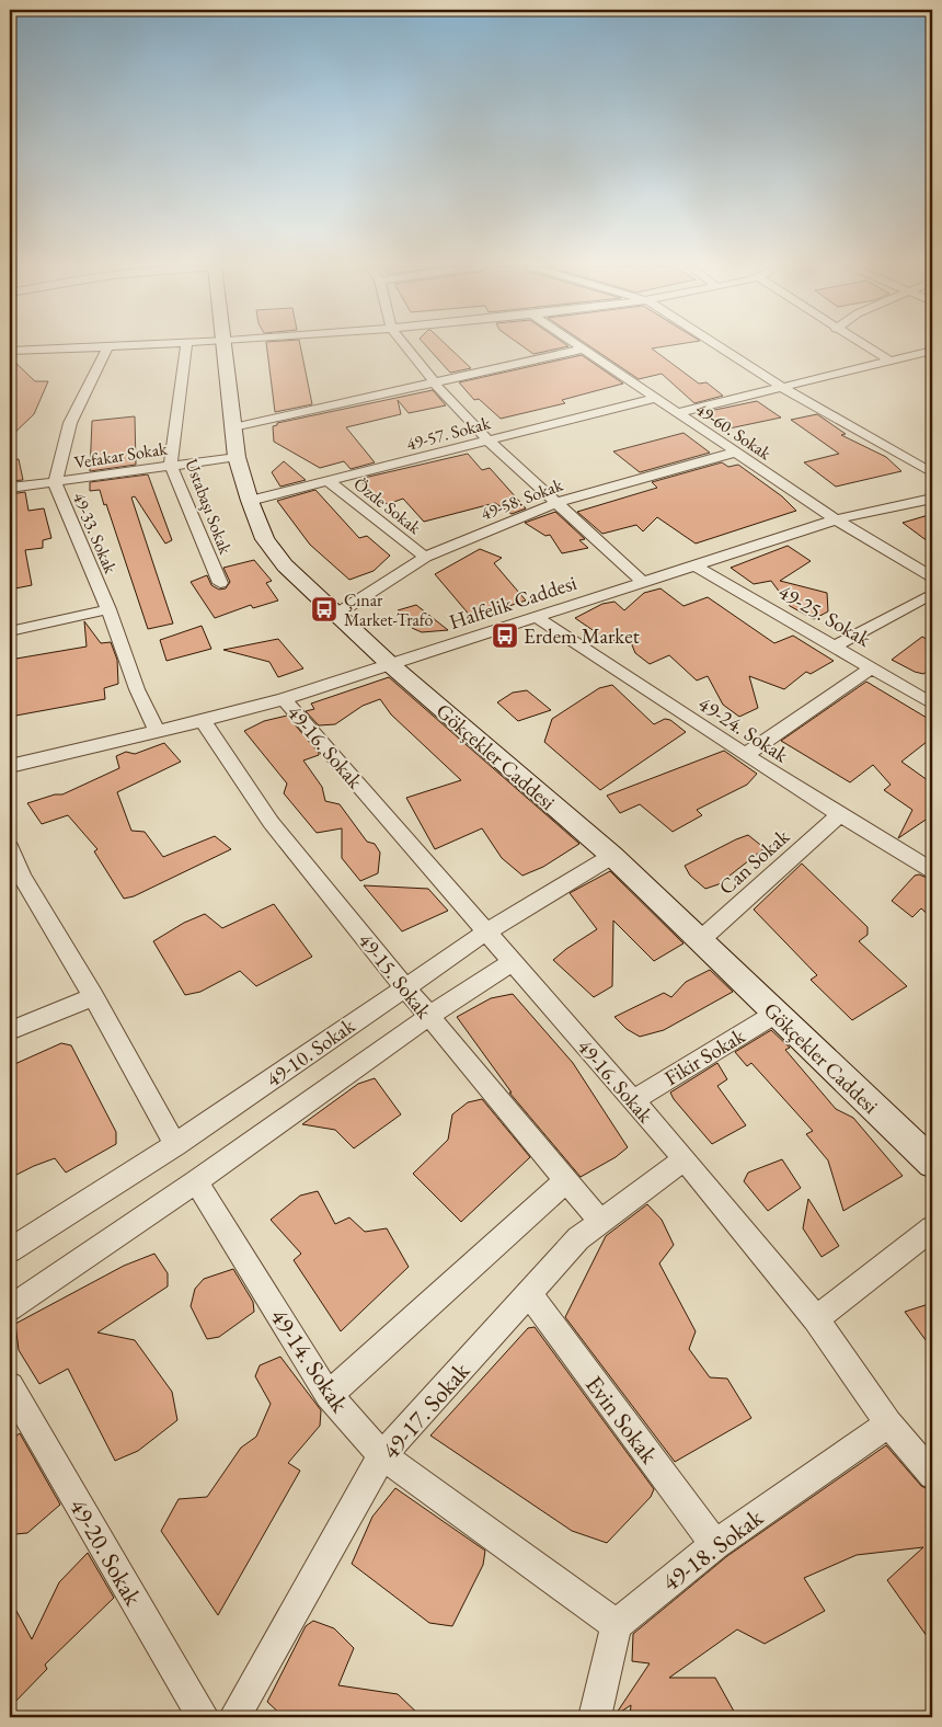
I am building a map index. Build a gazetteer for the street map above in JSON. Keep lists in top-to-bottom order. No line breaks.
{"streets":{"main road":["Gökçekler Caddesi"],"street":["49-60. Sokak","49-57. Sokak","Vefakar Sokak","49-58. Sokak","Özde Sokak","Ustabaşı Sokak","49-33. Sokak","Halfelik Caddesi","49-25. Sokak","49-24. Sokak","49-16. Sokak","Can Sokak","49-15. Sokak","49-10. Sokak","Fikir Sokak","49-14. Sokak","49-17. Sokak","Evin Sokak","49-18. Sokak","49-20. Sokak"]},"crossings":[["49-60. Sokak","49-57. Sokak"],["49-60. Sokak","49-58. Sokak"],["49-60. Sokak","Halfelik Caddesi"],["49-57. Sokak","Özde Sokak"],["49-57. Sokak","Gökçekler Caddesi"],["Vefakar Sokak","Ustabaşı Sokak"],["Vefakar Sokak","49-33. Sokak"],["Vefakar Sokak","Gökçekler Caddesi"],["49-58. Sokak","Özde Sokak"],["49-58. Sokak","Gökçekler Caddesi"],["49-33. Sokak","Halfelik Caddesi"],["Halfelik Caddesi","49-25. Sokak"],["Halfelik Caddesi","49-24. Sokak"],["Halfelik Caddesi","49-16. Sokak"],["Halfelik Caddesi","Gökçekler Caddesi"],["Halfelik Caddesi","49-15. Sokak"],["49-24. Sokak","Can Sokak"],["49-16. Sokak","49-10. Sokak"],["49-16. Sokak","Fikir Sokak"],["49-16. Sokak","49-17. Sokak"],["49-16. Sokak","49-18. Sokak"],["Gökçekler Caddesi","Can Sokak"],["Gökçekler Caddesi","49-10. Sokak"],["Gökçekler Caddesi","Fikir Sokak"],["49-15. Sokak","49-10. Sokak"],["49-15. Sokak","49-17. Sokak"],["49-10. Sokak","49-14. Sokak"],["49-14. Sokak","49-17. Sokak"],["49-14. Sokak","49-18. Sokak"],["49-17. Sokak","Evin Sokak"],["Evin Sokak","49-18. Sokak"]],"places":{"bus stop":["Çınar Market-Trafo","Erdem Market"]}}
